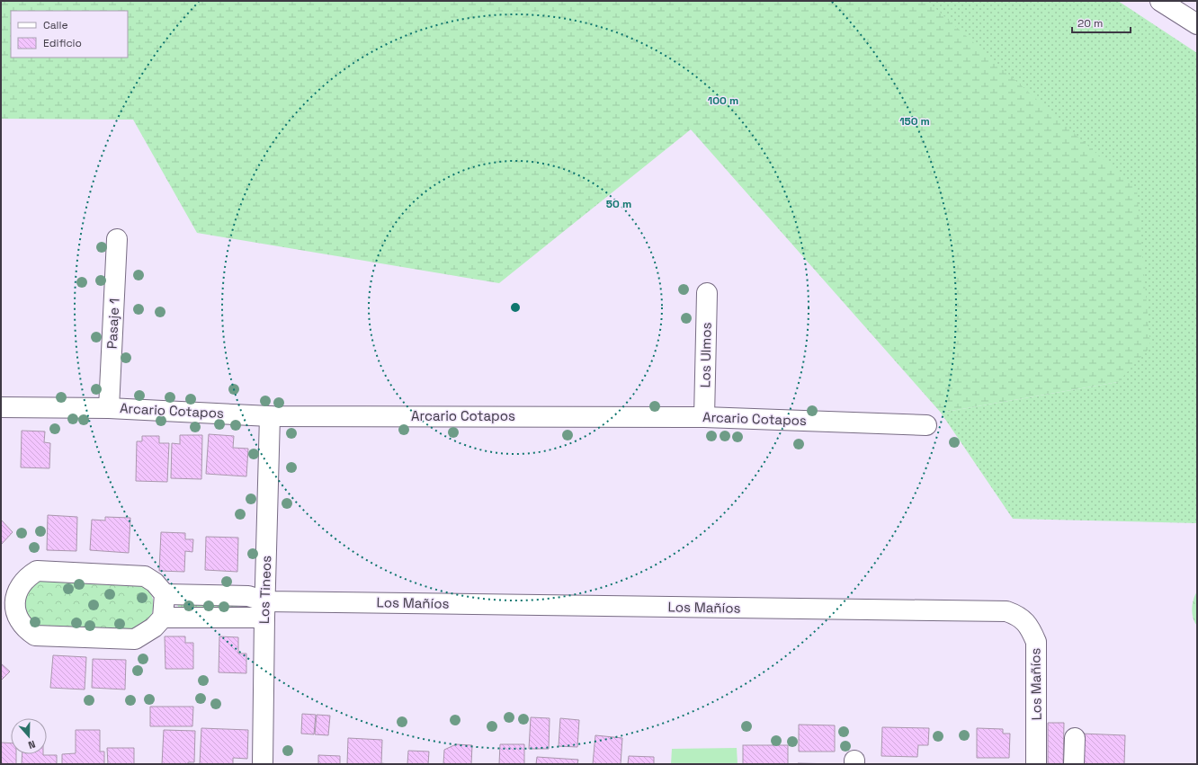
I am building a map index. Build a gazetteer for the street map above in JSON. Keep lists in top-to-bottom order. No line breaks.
{"streets":{"street":["Pasaje 1","Los Ulmos","Arcario Cotapos","Los Tineos","Los Mañíos"]},"crossings":[["Pasaje 1","Arcario Cotapos"],["Los Ulmos","Arcario Cotapos"],["Arcario Cotapos","Los Tineos"],["Los Tineos","Los Mañíos"]],"legend":["Calle","Edificio"],"scale_bar":"20 m","north":"bottom","rings":["100 m","150 m","50 m"]}
